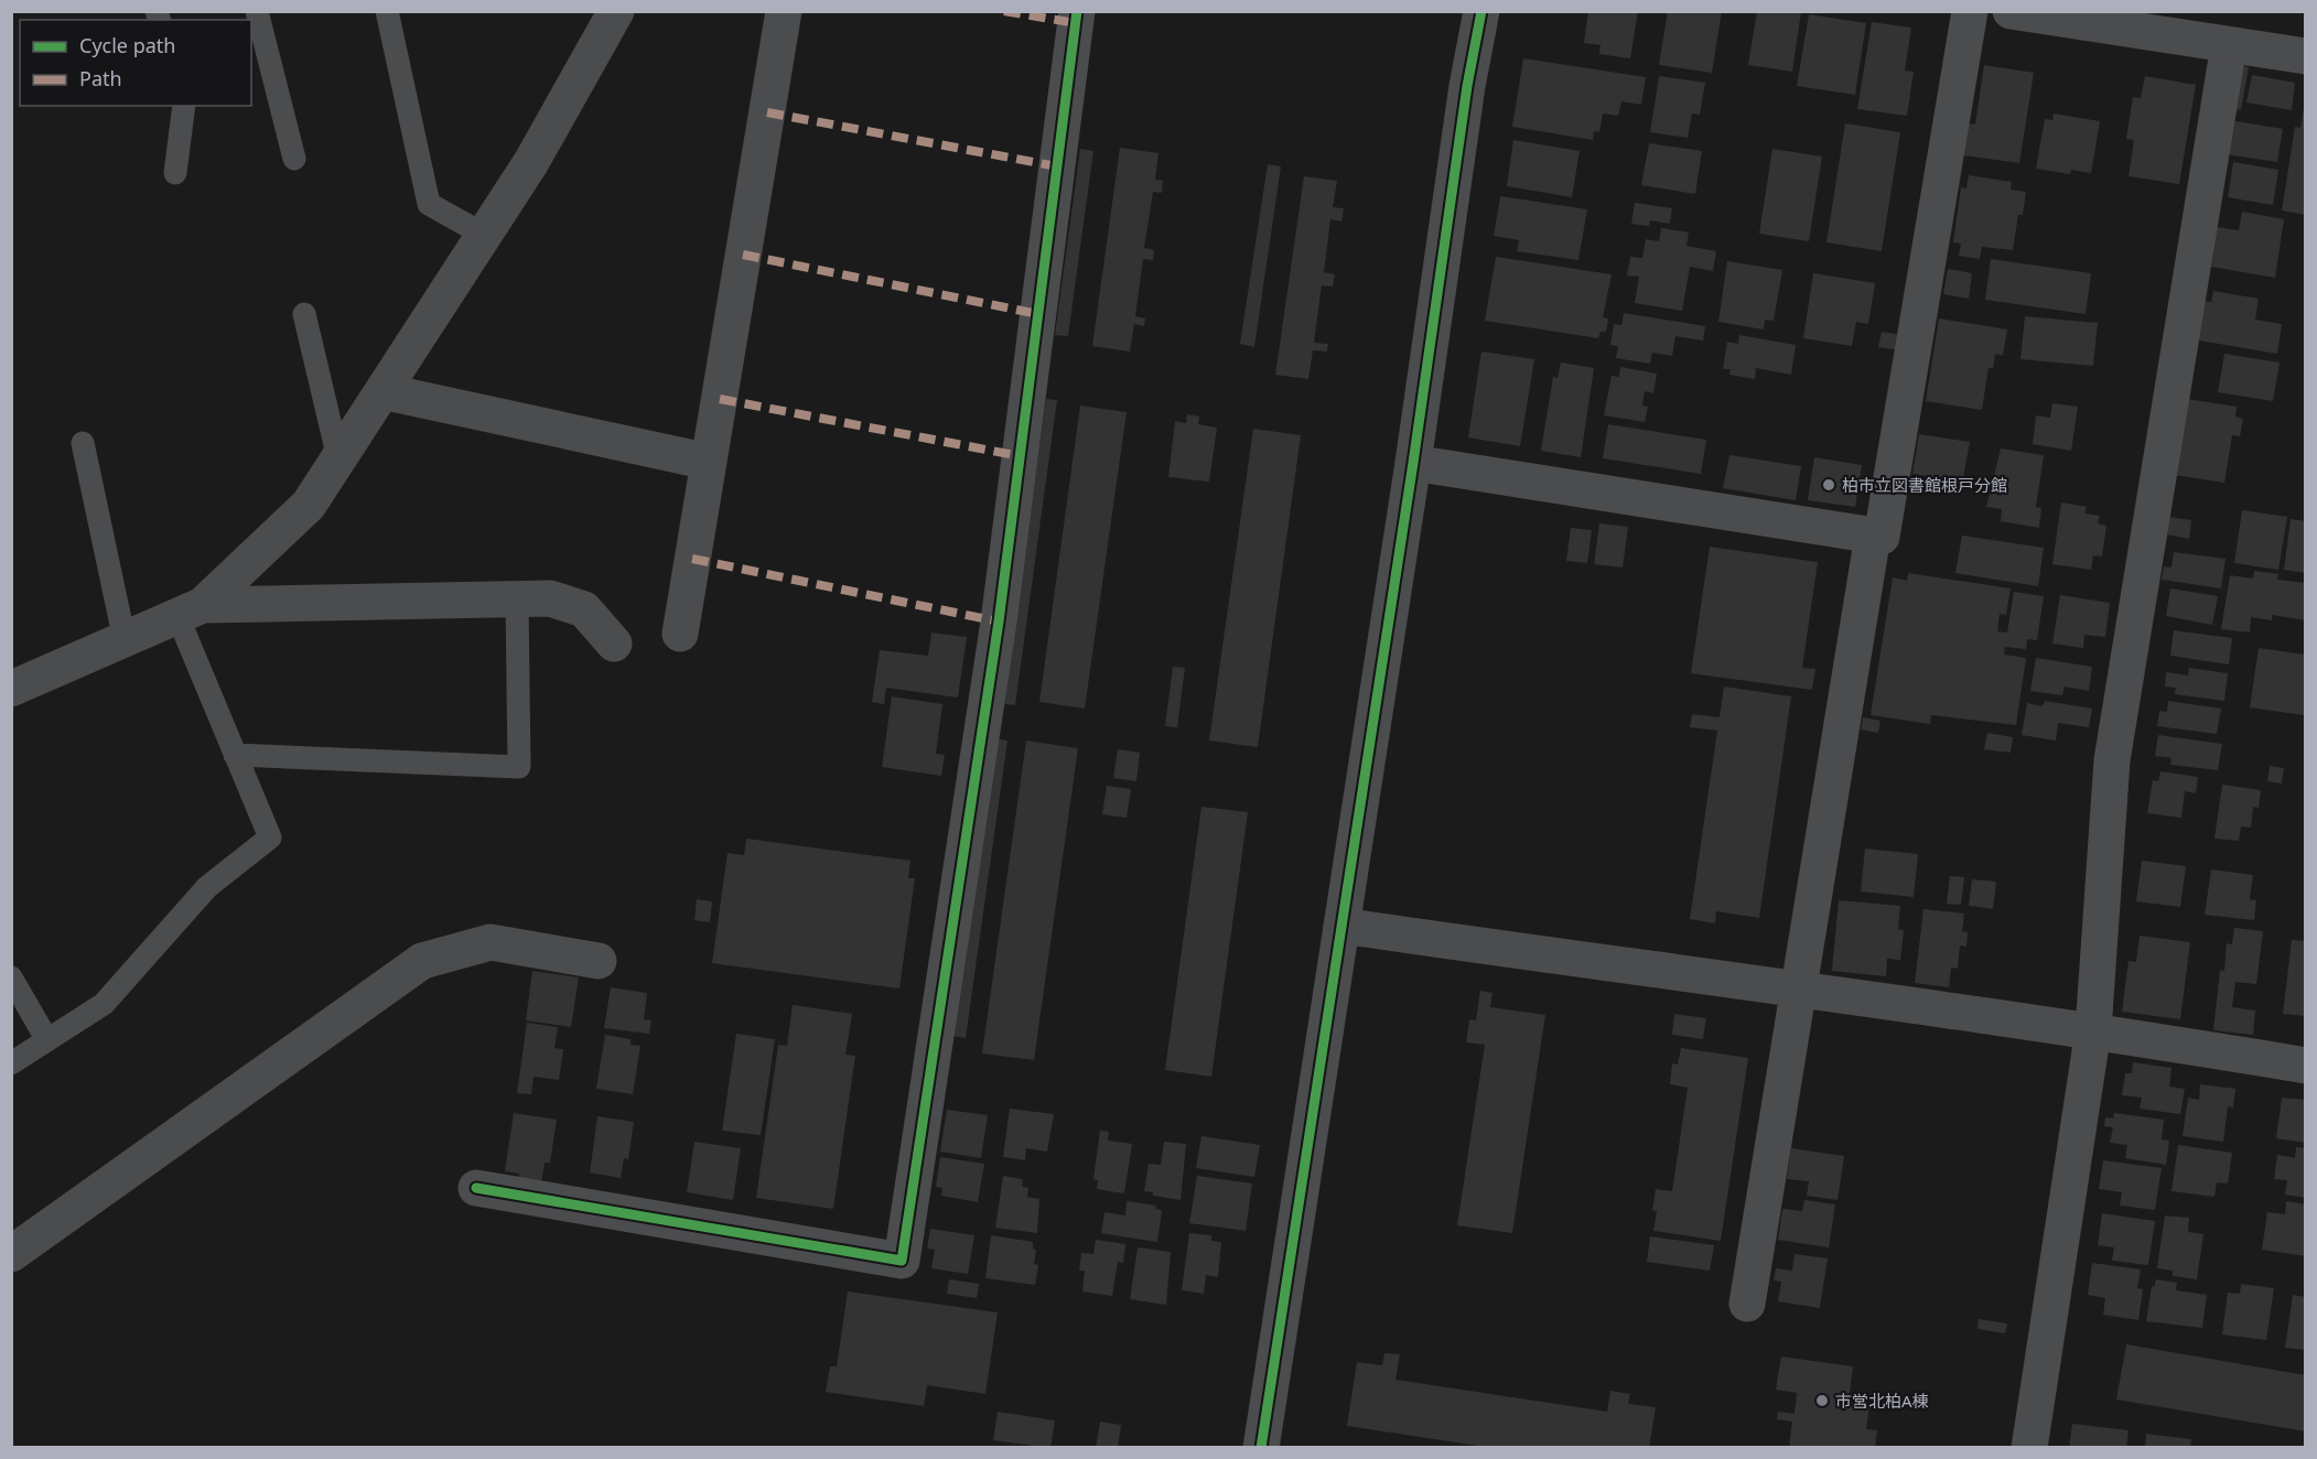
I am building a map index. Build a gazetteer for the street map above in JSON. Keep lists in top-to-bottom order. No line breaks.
{"places":["柏市立図書館根戸分館","市営北柏A棟"],"legend":["Cycle path","Path"]}
